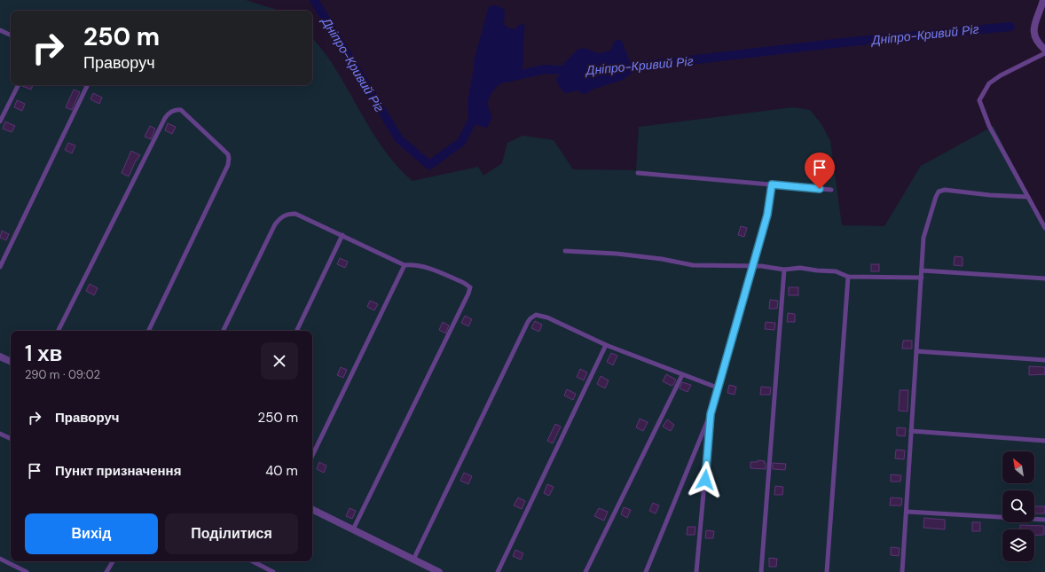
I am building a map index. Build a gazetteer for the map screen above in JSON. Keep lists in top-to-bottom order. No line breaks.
{"water":["Дніпро-Кривий Ріг"],"north":"top left","page":{"turn":["250 m","Праворуч"],"heading":["1 хв","290 m · 09:02"],"list":[{"name":"Праворуч","value":"250 m"},{"name":"Пункт призначення","value":"40 m"}],"buttons":["Вихід","Поділитися"]}}
